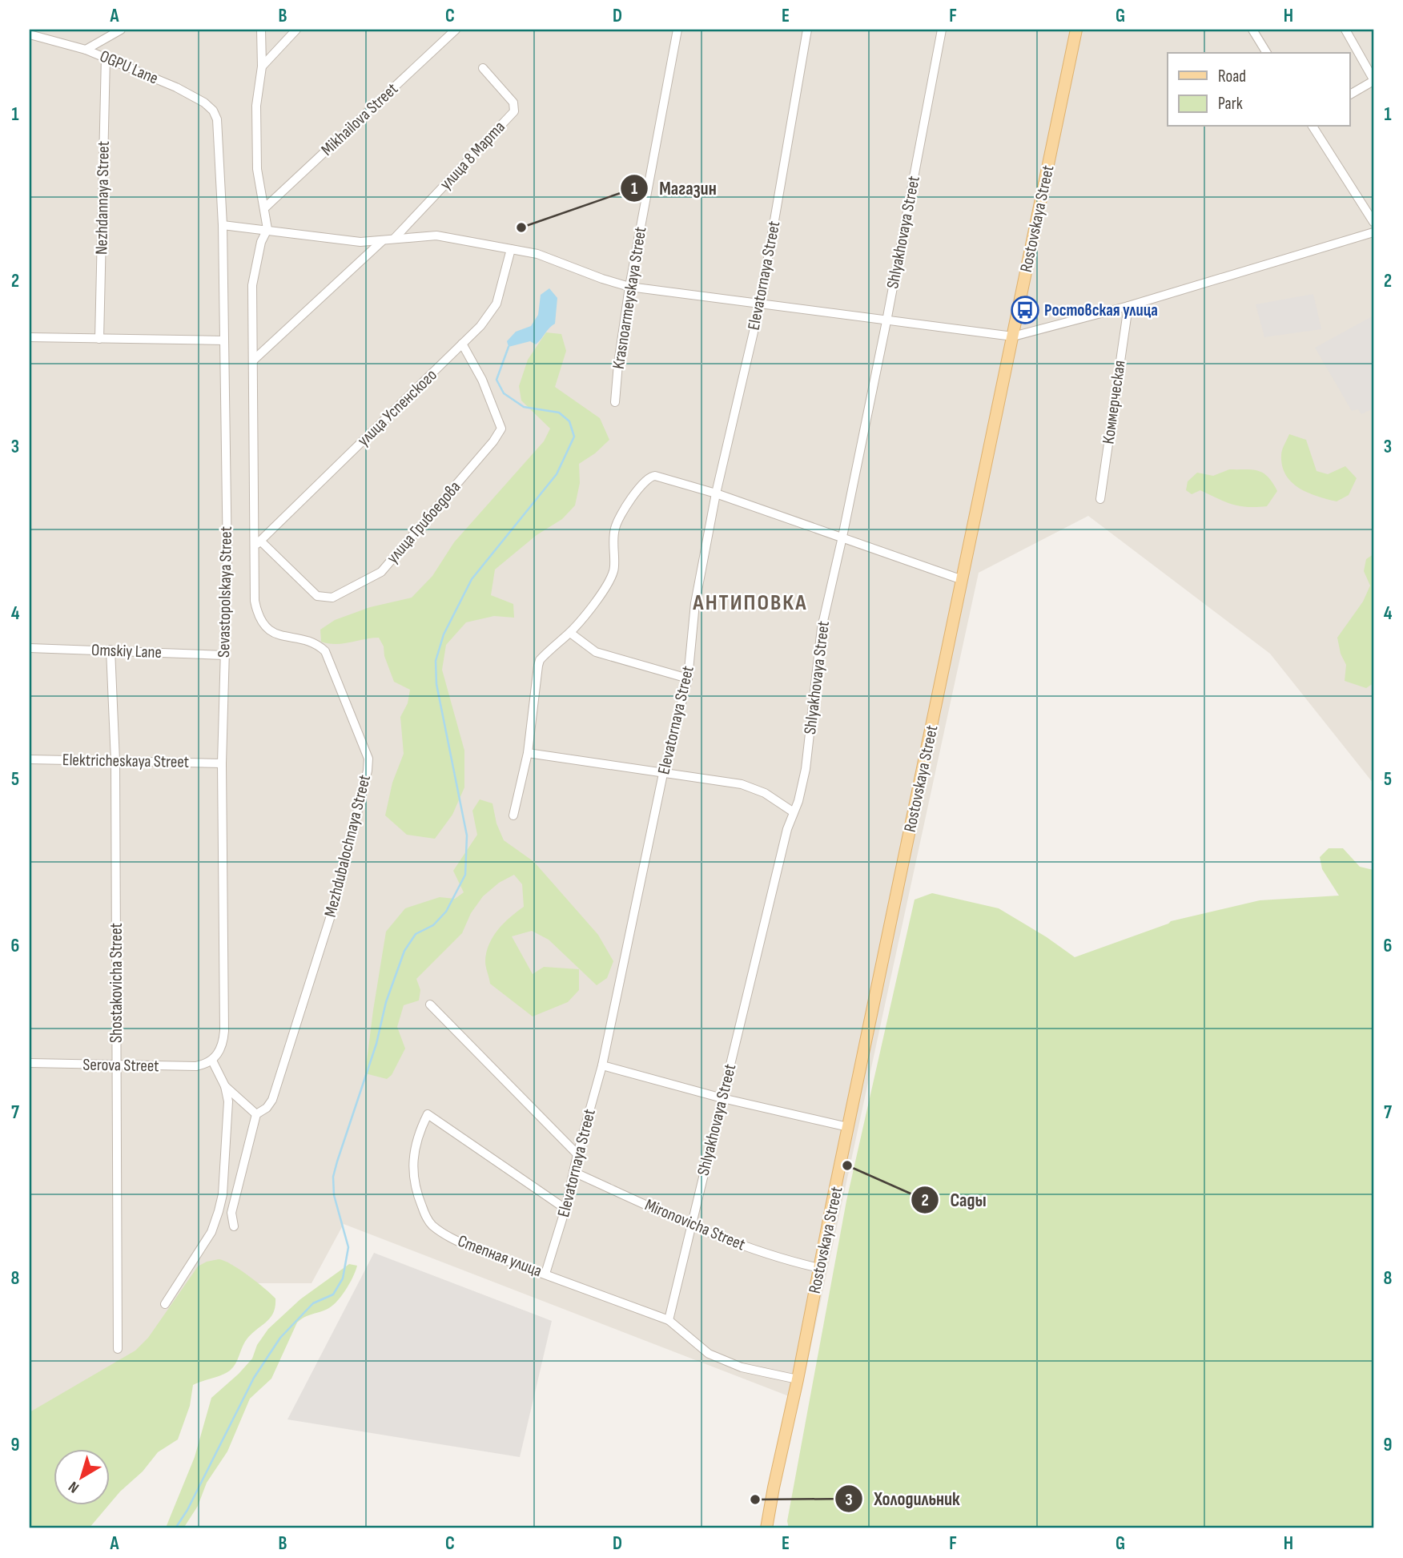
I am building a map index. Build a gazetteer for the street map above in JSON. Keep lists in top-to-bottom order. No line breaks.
{"streets":{"main road":["Rostovskaya Street"],"street":["OGPU Lane","Mikhailova Street","улица 8 Марта","Nezhdannaya Street","Shlyakhovaya Street","Elevatornaya Street","Krasnoarmeyskaya Street","Коммерческая","улица Успенского","улица Грибоедова","Sevastopolskaya Street","Omskiy Lane","Elektricheskaya Street","Mezhdubalochnaya Street","Shostakovicha Street","Serova Street","Mironovicha Street","Степная улица"]},"crossings":[["OGPU Lane","Nezhdannaya Street"],["OGPU Lane","Sevastopolskaya Street"],["Rostovskaya Street","Mironovicha Street"],["Rostovskaya Street","Степная улица"],["Shlyakhovaya Street","Mironovicha Street"],["Shlyakhovaya Street","Степная улица"],["Elevatornaya Street","Mironovicha Street"],["Elevatornaya Street","Степная улица"],["улица Успенского","улица Грибоедова"],["улица Успенского","Mezhdubalochnaya Street"],["улица Грибоедова","Mezhdubalochnaya Street"],["Sevastopolskaya Street","Omskiy Lane"],["Sevastopolskaya Street","Elektricheskaya Street"],["Sevastopolskaya Street","Serova Street"],["Omskiy Lane","Shostakovicha Street"],["Elektricheskaya Street","Shostakovicha Street"],["Shostakovicha Street","Serova Street"]],"districts":["АНТИПОВКА"],"places":{"other":["Магазин","Сады","Холодильник"],"bus stop":["Ростовская улица"]},"legend":["Road","Park"],"north":"bottom left","grid":{"columns":["A","B","C","D","E","F","G","H"],"rows":["1","2","3","4","5","6","7","8","9"]}}
